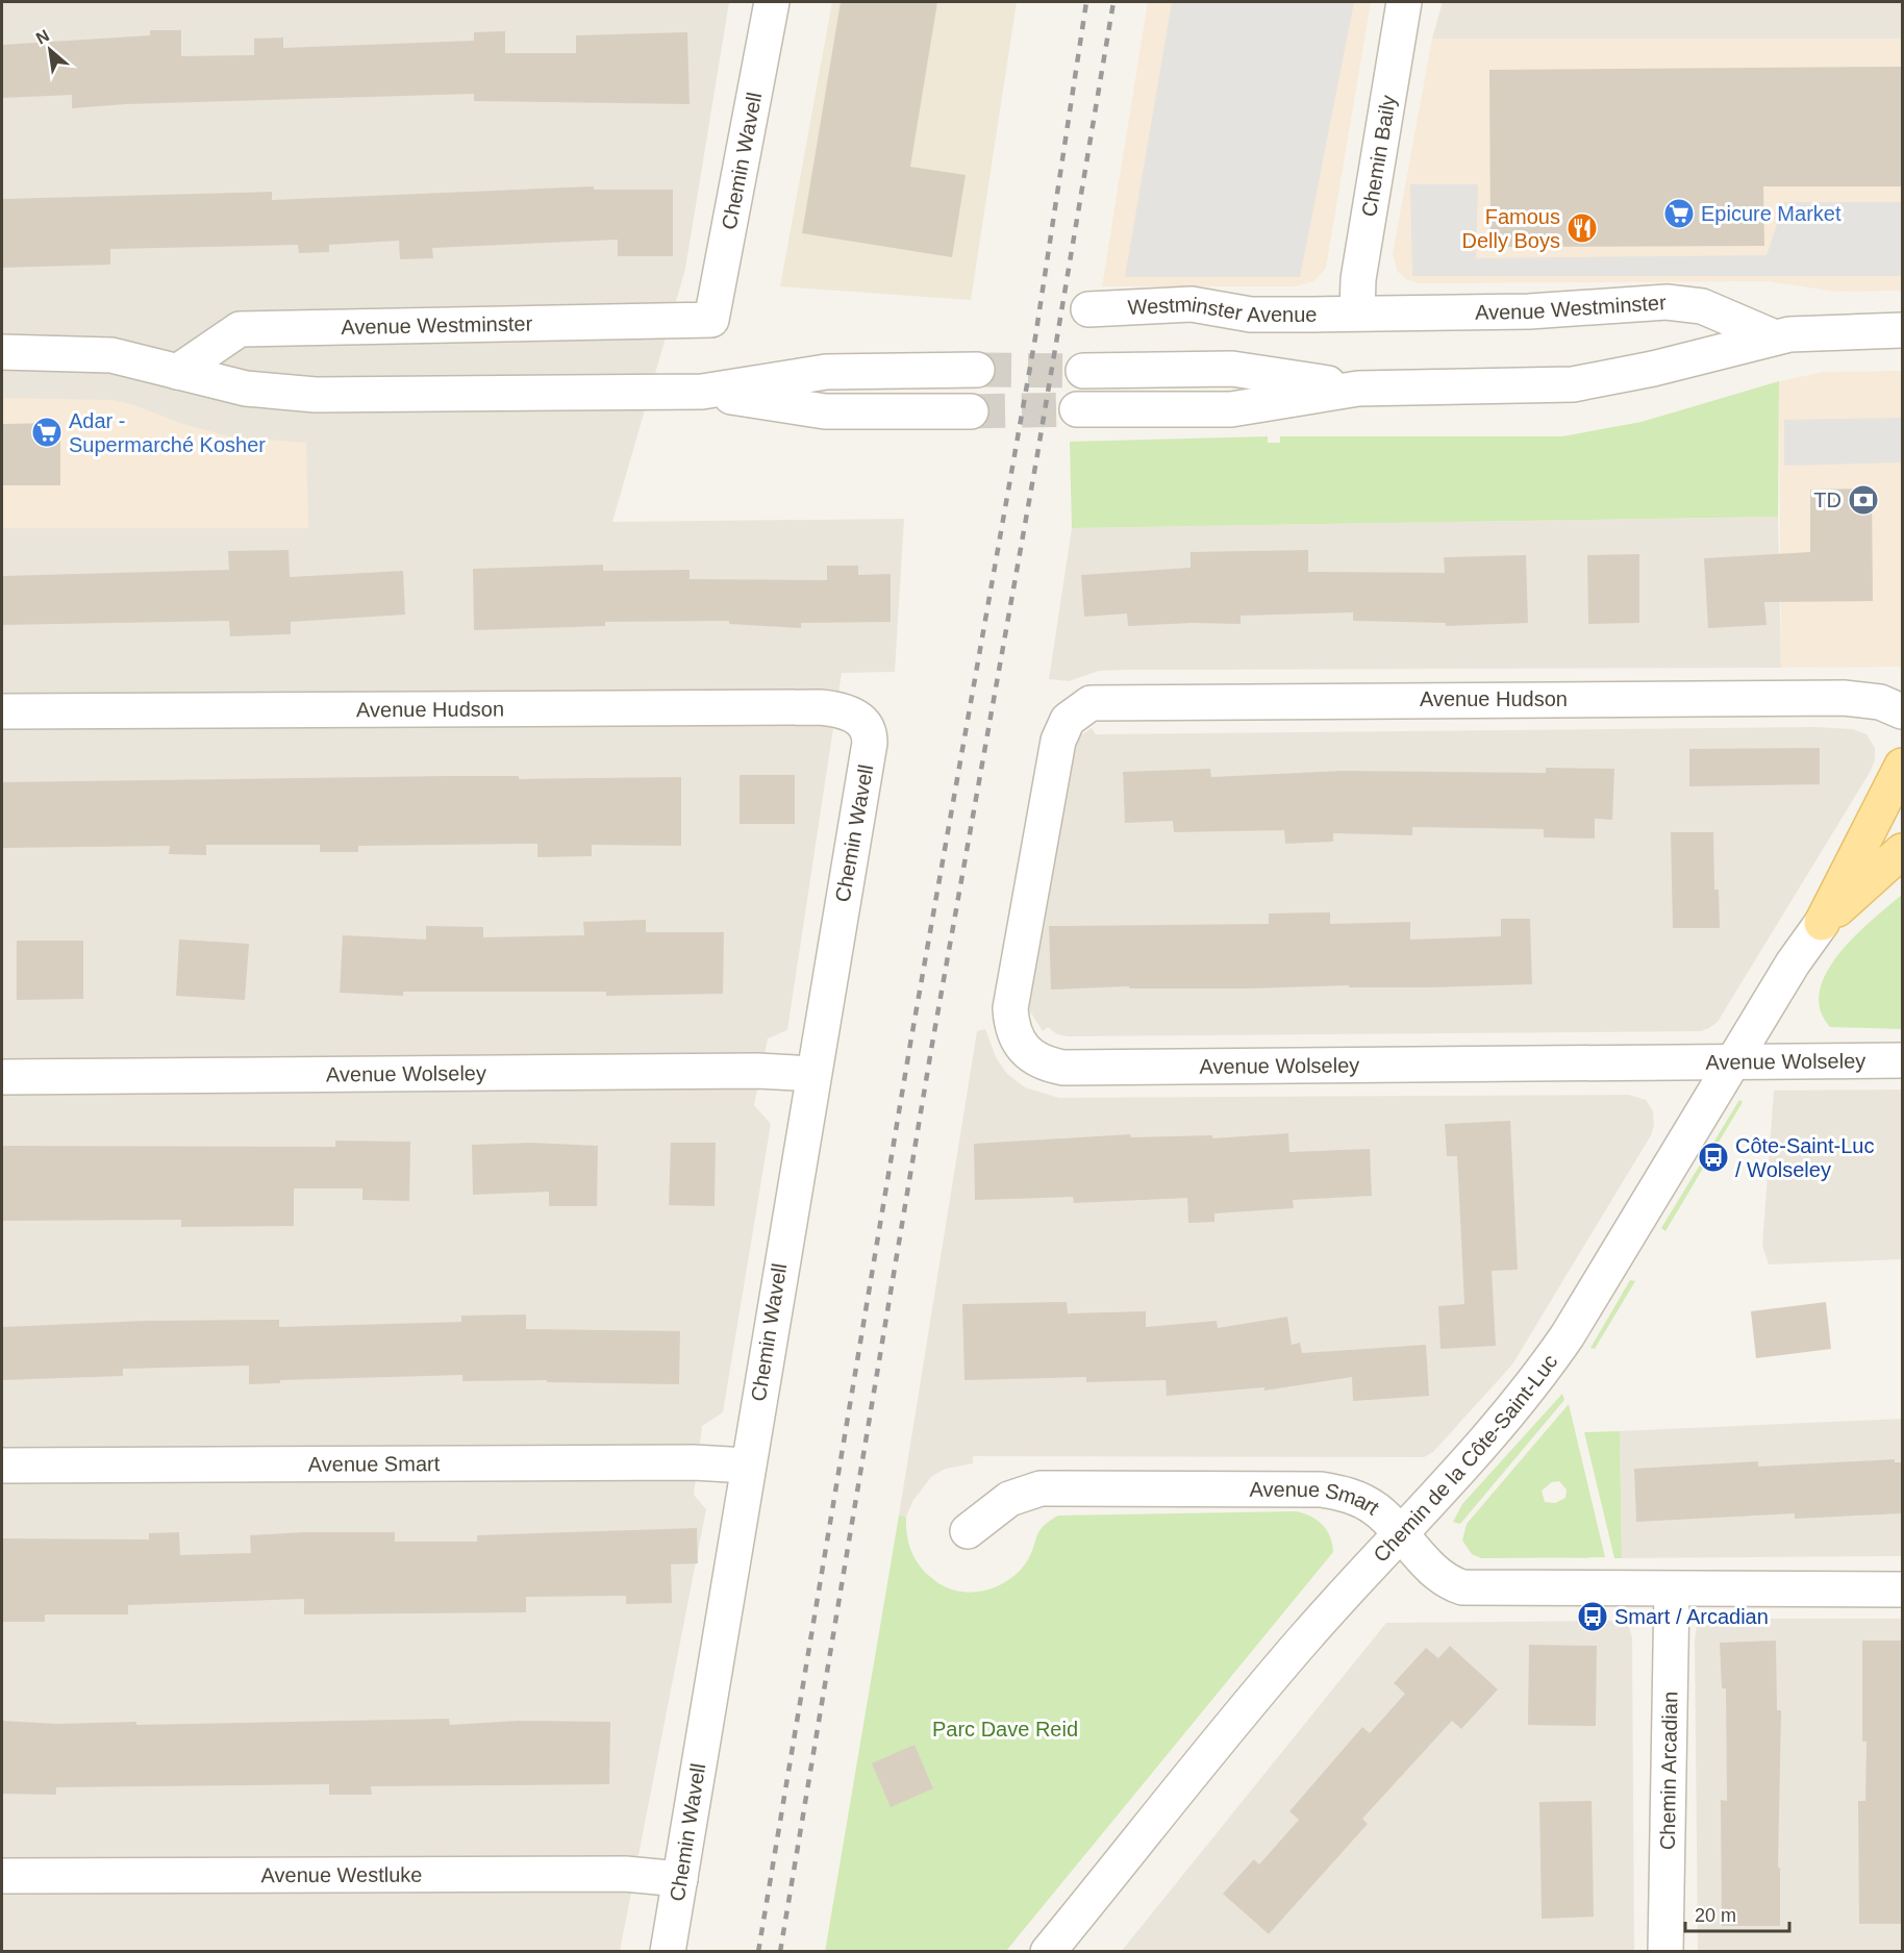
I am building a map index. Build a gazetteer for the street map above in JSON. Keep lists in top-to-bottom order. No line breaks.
{"streets":{"main road":["Chemin de la Côte-Saint-Luc"],"street":["Chemin Baily","Chemin Wavell","Avenue Westminster","Westminster Avenue","Avenue Hudson","Avenue Wolseley","Avenue Smart","Chemin Arcadian","Avenue Westluke"]},"crossings":[["Chemin Baily","Avenue Westminster"],["Chemin Baily","Westminster Avenue"],["Chemin Wavell","Avenue Westminster"],["Chemin Wavell","Avenue Hudson"],["Chemin Wavell","Avenue Wolseley"],["Chemin Wavell","Avenue Smart"],["Chemin Wavell","Avenue Westluke"],["Avenue Westminster","Westminster Avenue"],["Avenue Hudson","Avenue Wolseley"],["Avenue Wolseley","Chemin de la Côte-Saint-Luc"],["Chemin de la Côte-Saint-Luc","Avenue Smart"],["Avenue Smart","Chemin Arcadian"]],"parks":["Parc Dave Reid"],"places":{"supermarket":["Epicure Market","Adar - Supermarché Kosher"],"restaurant":["Famous Delly Boys"],"bank":["TD"],"bus stop":["Côte-Saint-Luc / Wolseley","Smart / Arcadian"]},"scale_bar":"20 m","north":"top left"}
